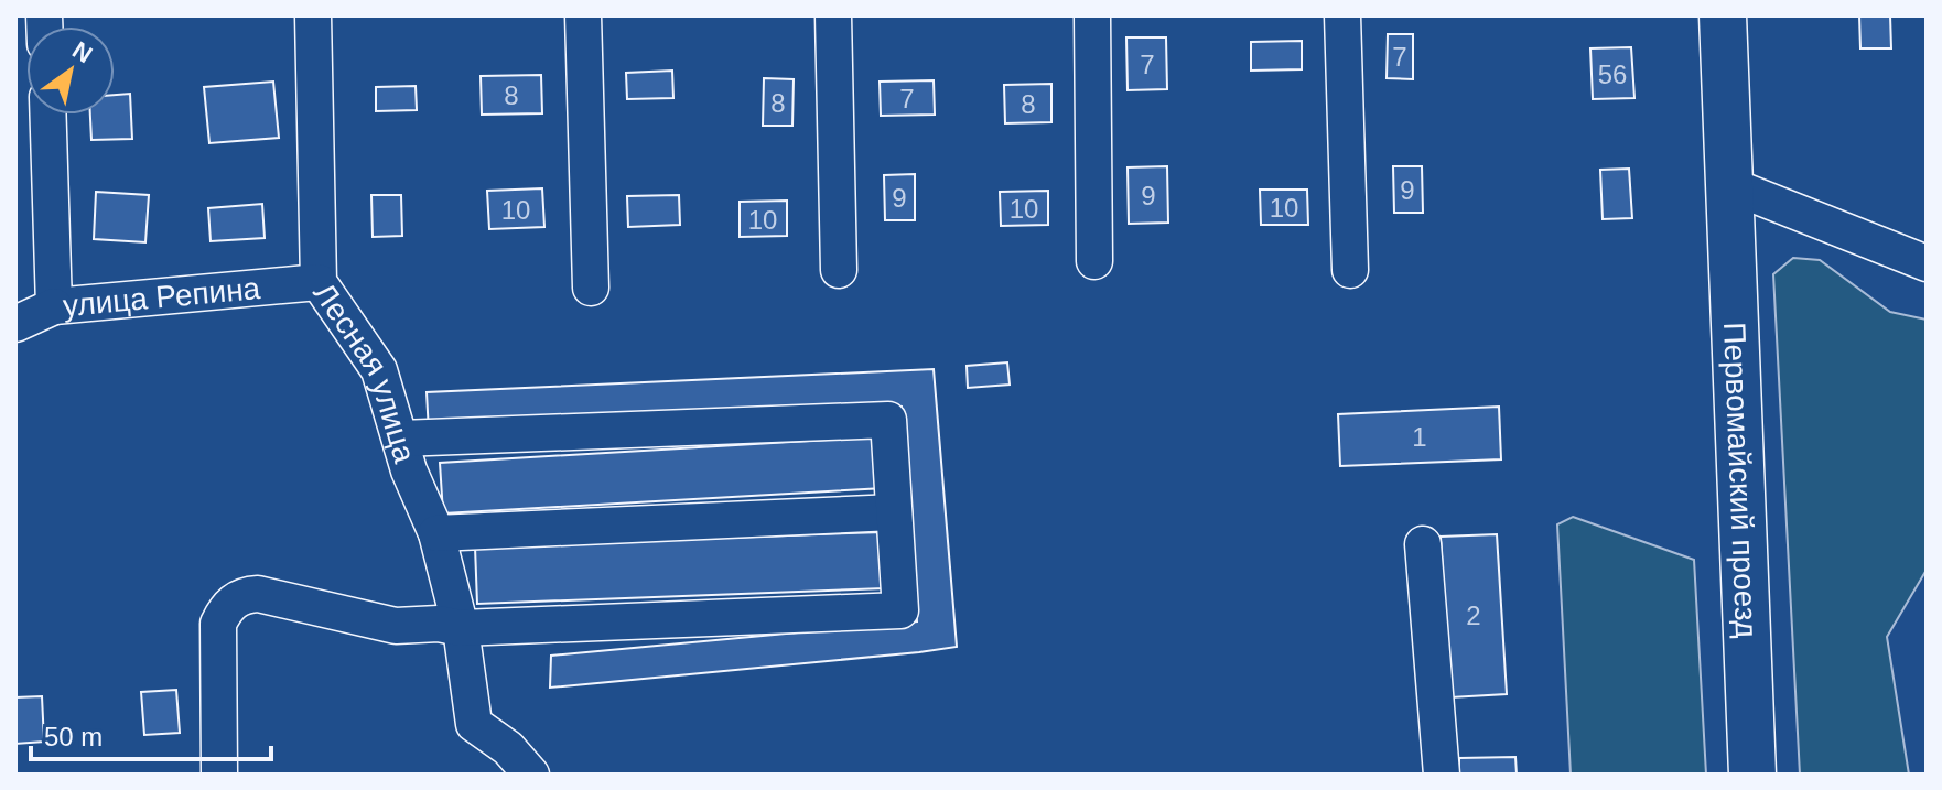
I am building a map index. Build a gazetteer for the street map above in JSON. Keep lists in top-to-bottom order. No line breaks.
{"streets":{"main road":["Первомайский проезд"],"street":["улица Репина","Лесная улица"]},"crossings":[["улица Репина","Лесная улица"]],"house_numbers":["7","7","56","8","7","8","8","9","9","9","10","10","10","10","1","2"],"scale_bar":"50 m","north":"top right"}
